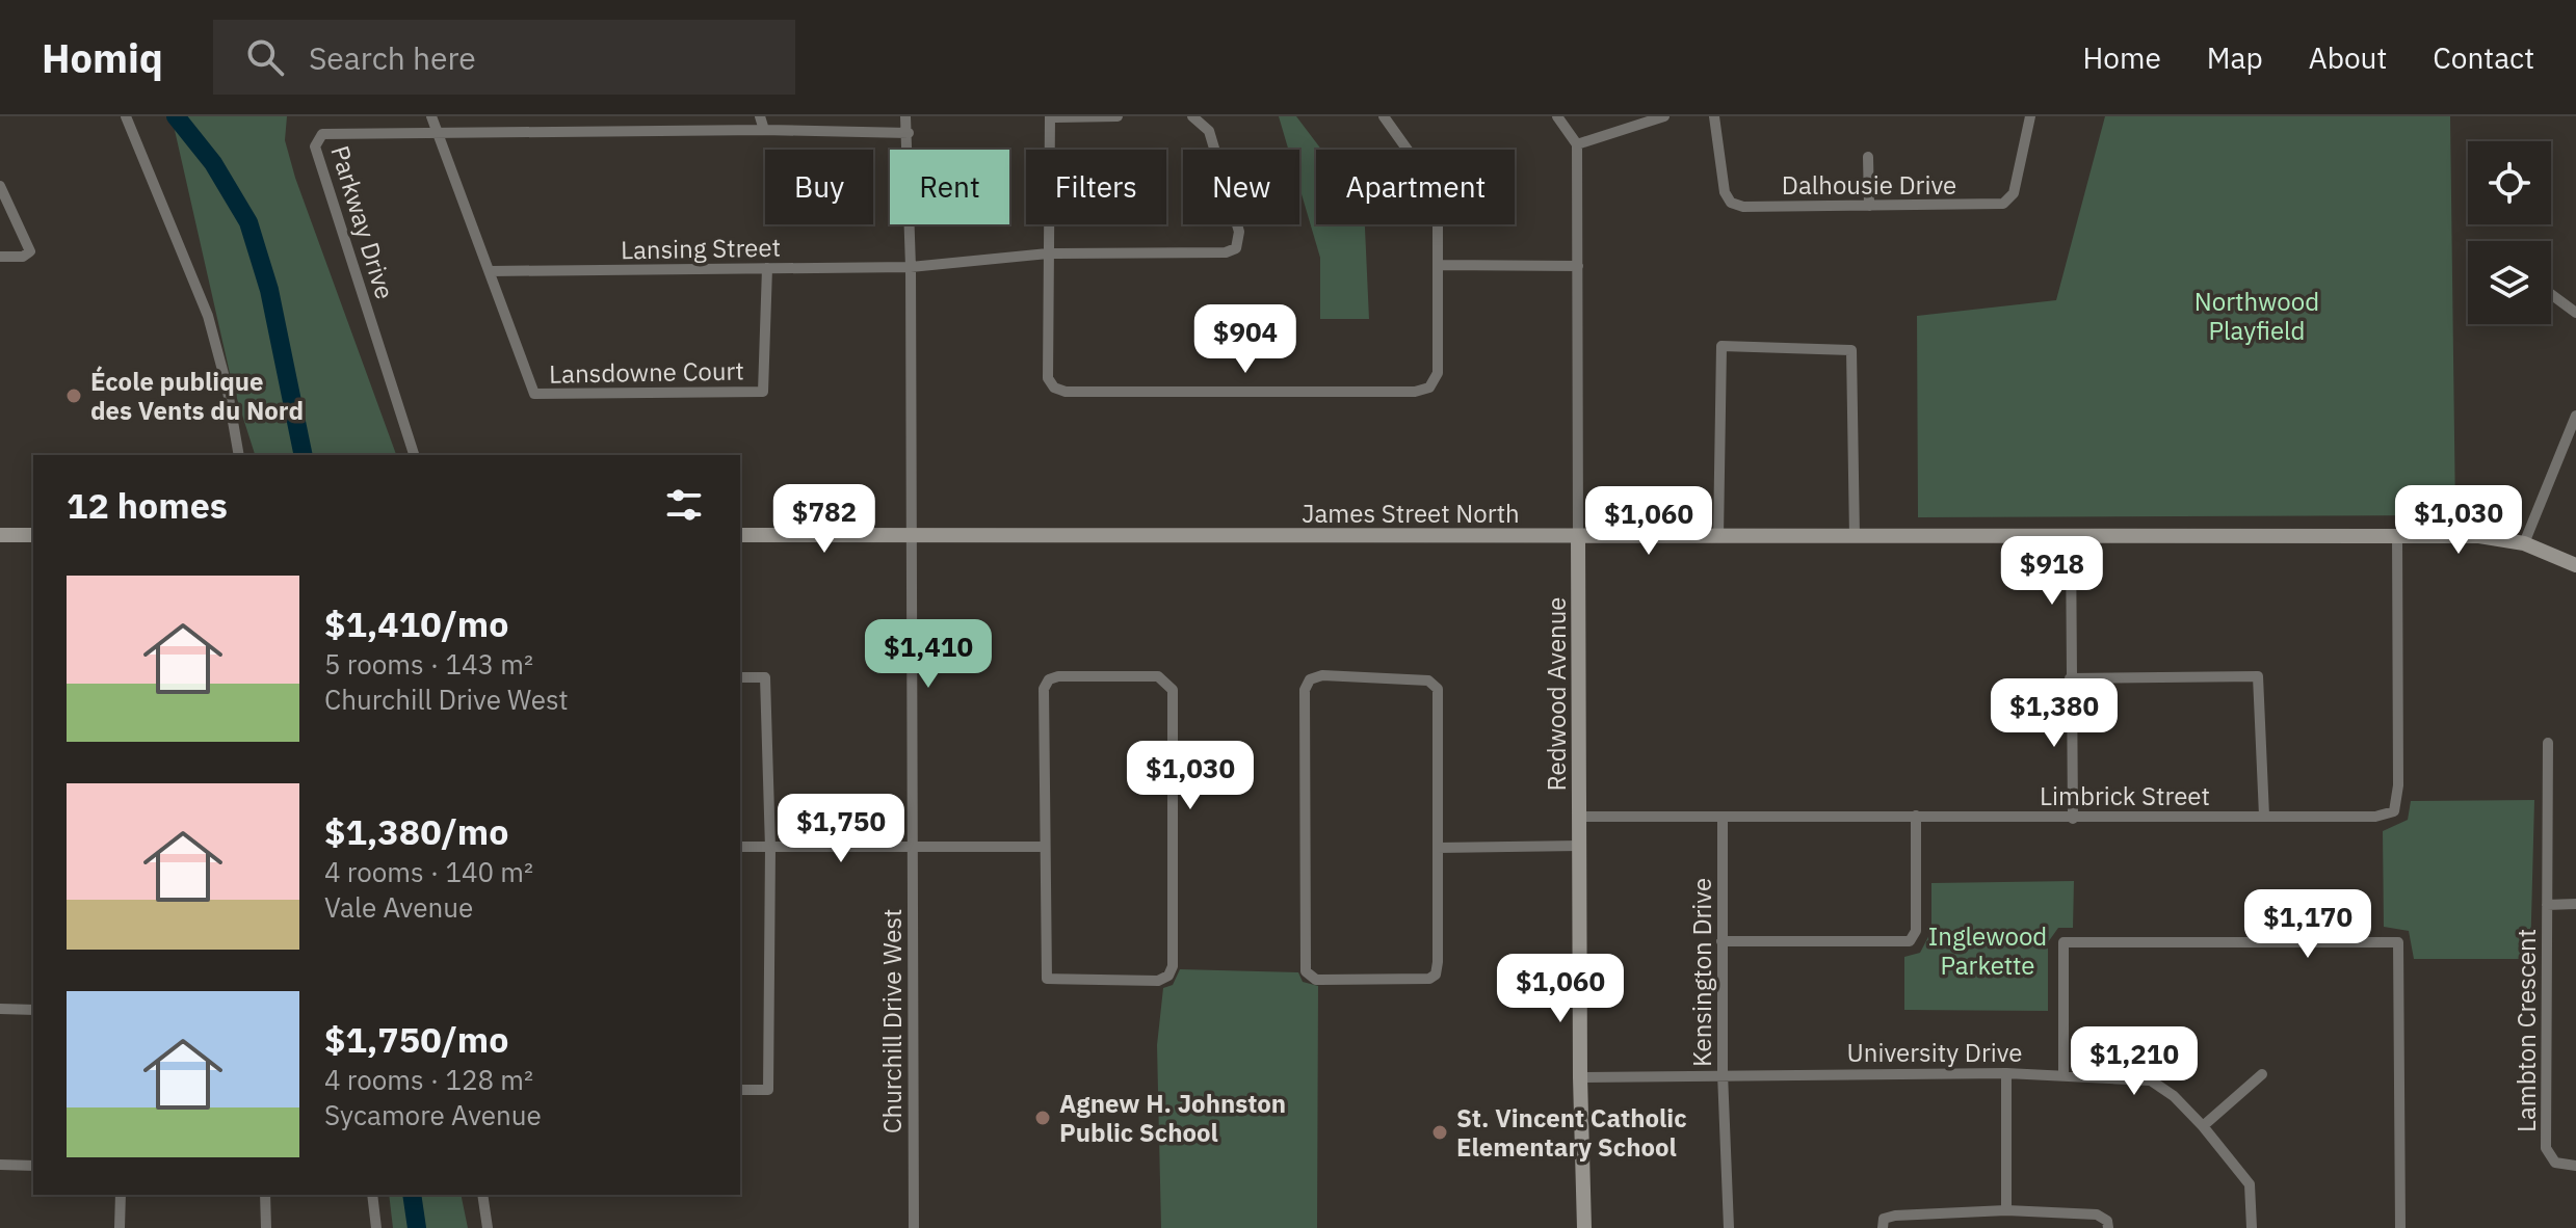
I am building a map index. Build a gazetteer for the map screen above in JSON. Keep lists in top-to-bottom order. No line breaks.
{"streets":{"street":["Dalhousie Drive","Parkway Drive","Lansing Street","Lansdowne Court","James Street North","Redwood Avenue","Limbrick Street","Kensington Drive","Churchill Drive West","Lambton Crescent","University Drive"]},"crossings":[["Parkway Drive","Lansdowne Court"],["Parkway Drive","Churchill Drive West"],["Lansing Street","Lansdowne Court"],["Lansing Street","Churchill Drive West"],["James Street North","Redwood Avenue"],["James Street North","Limbrick Street"],["James Street North","Churchill Drive West"],["Redwood Avenue","Limbrick Street"],["Redwood Avenue","University Drive"],["Limbrick Street","Kensington Drive"],["Kensington Drive","University Drive"]],"parks":["Northwood Playfield","Inglewood Parkette"],"places":["École publique des Vents du Nord","Agnew H. Johnston Public School","St. Vincent Catholic Elementary School"],"page":{"header":"Homiq","search":"Search here","nav":["Home","Map","About","Contact"],"chip":["Buy","Rent","Filters","New","Apartment"],"price":["$904","$782","$1,030","$1,060","$918","$1,410","$1,380","$1,030","$1,750","$1,170","$1,060","$1,210"],"heading":"12 homes","list":[{"name":"$1,410/mo","note":"5 rooms · 143 m² · Churchill Drive West"},{"name":"$1,380/mo","note":"4 rooms · 140 m² · Vale Avenue"},{"name":"$1,750/mo","note":"4 rooms · 128 m² · Sycamore Avenue"}]}}
